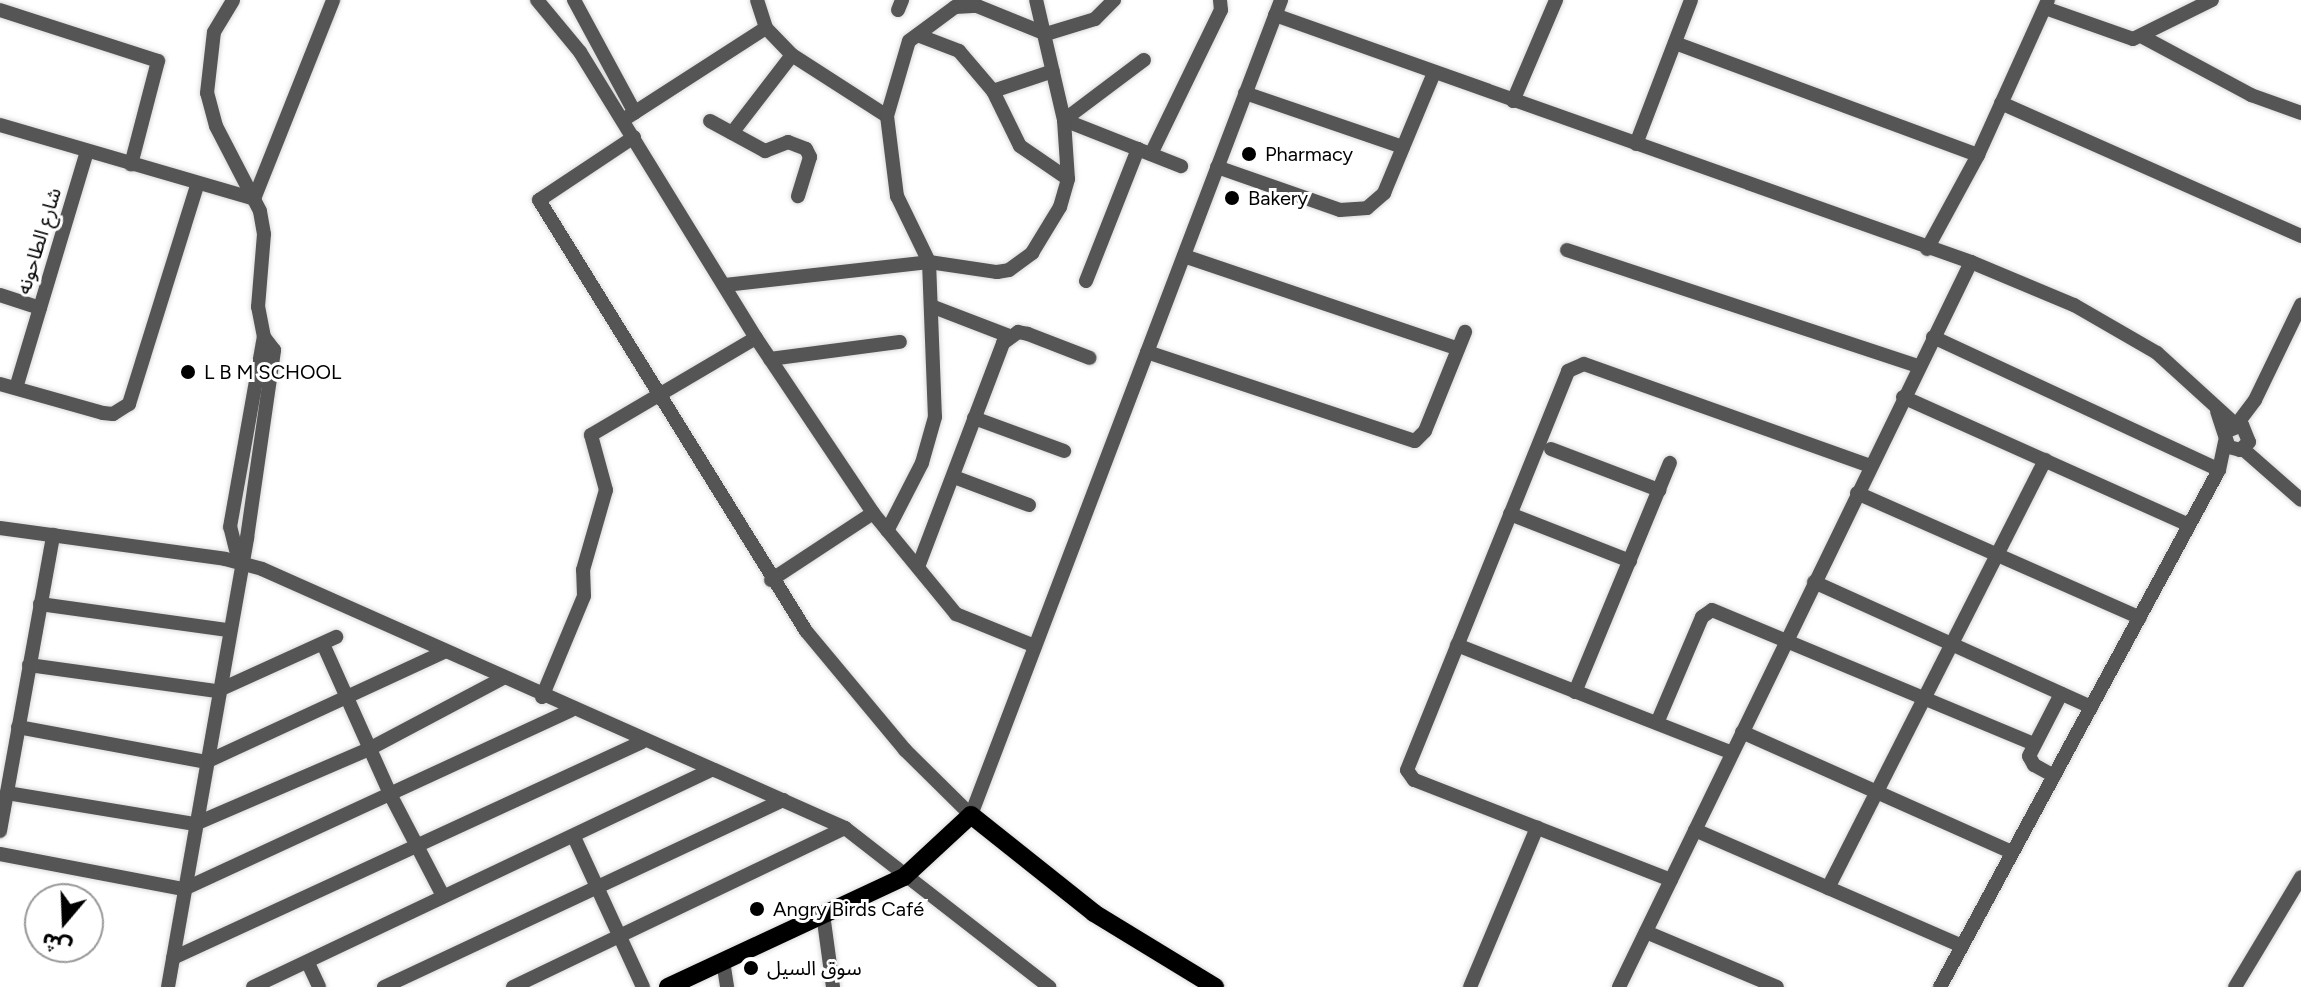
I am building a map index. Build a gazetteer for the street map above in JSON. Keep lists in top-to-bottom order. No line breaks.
{"streets":{"street":["شارع الطاحونه"]},"places":["Pharmacy","Bakery","L B M SCHOOL","Angry Birds Café","سوق السيل"],"north":"bottom"}
